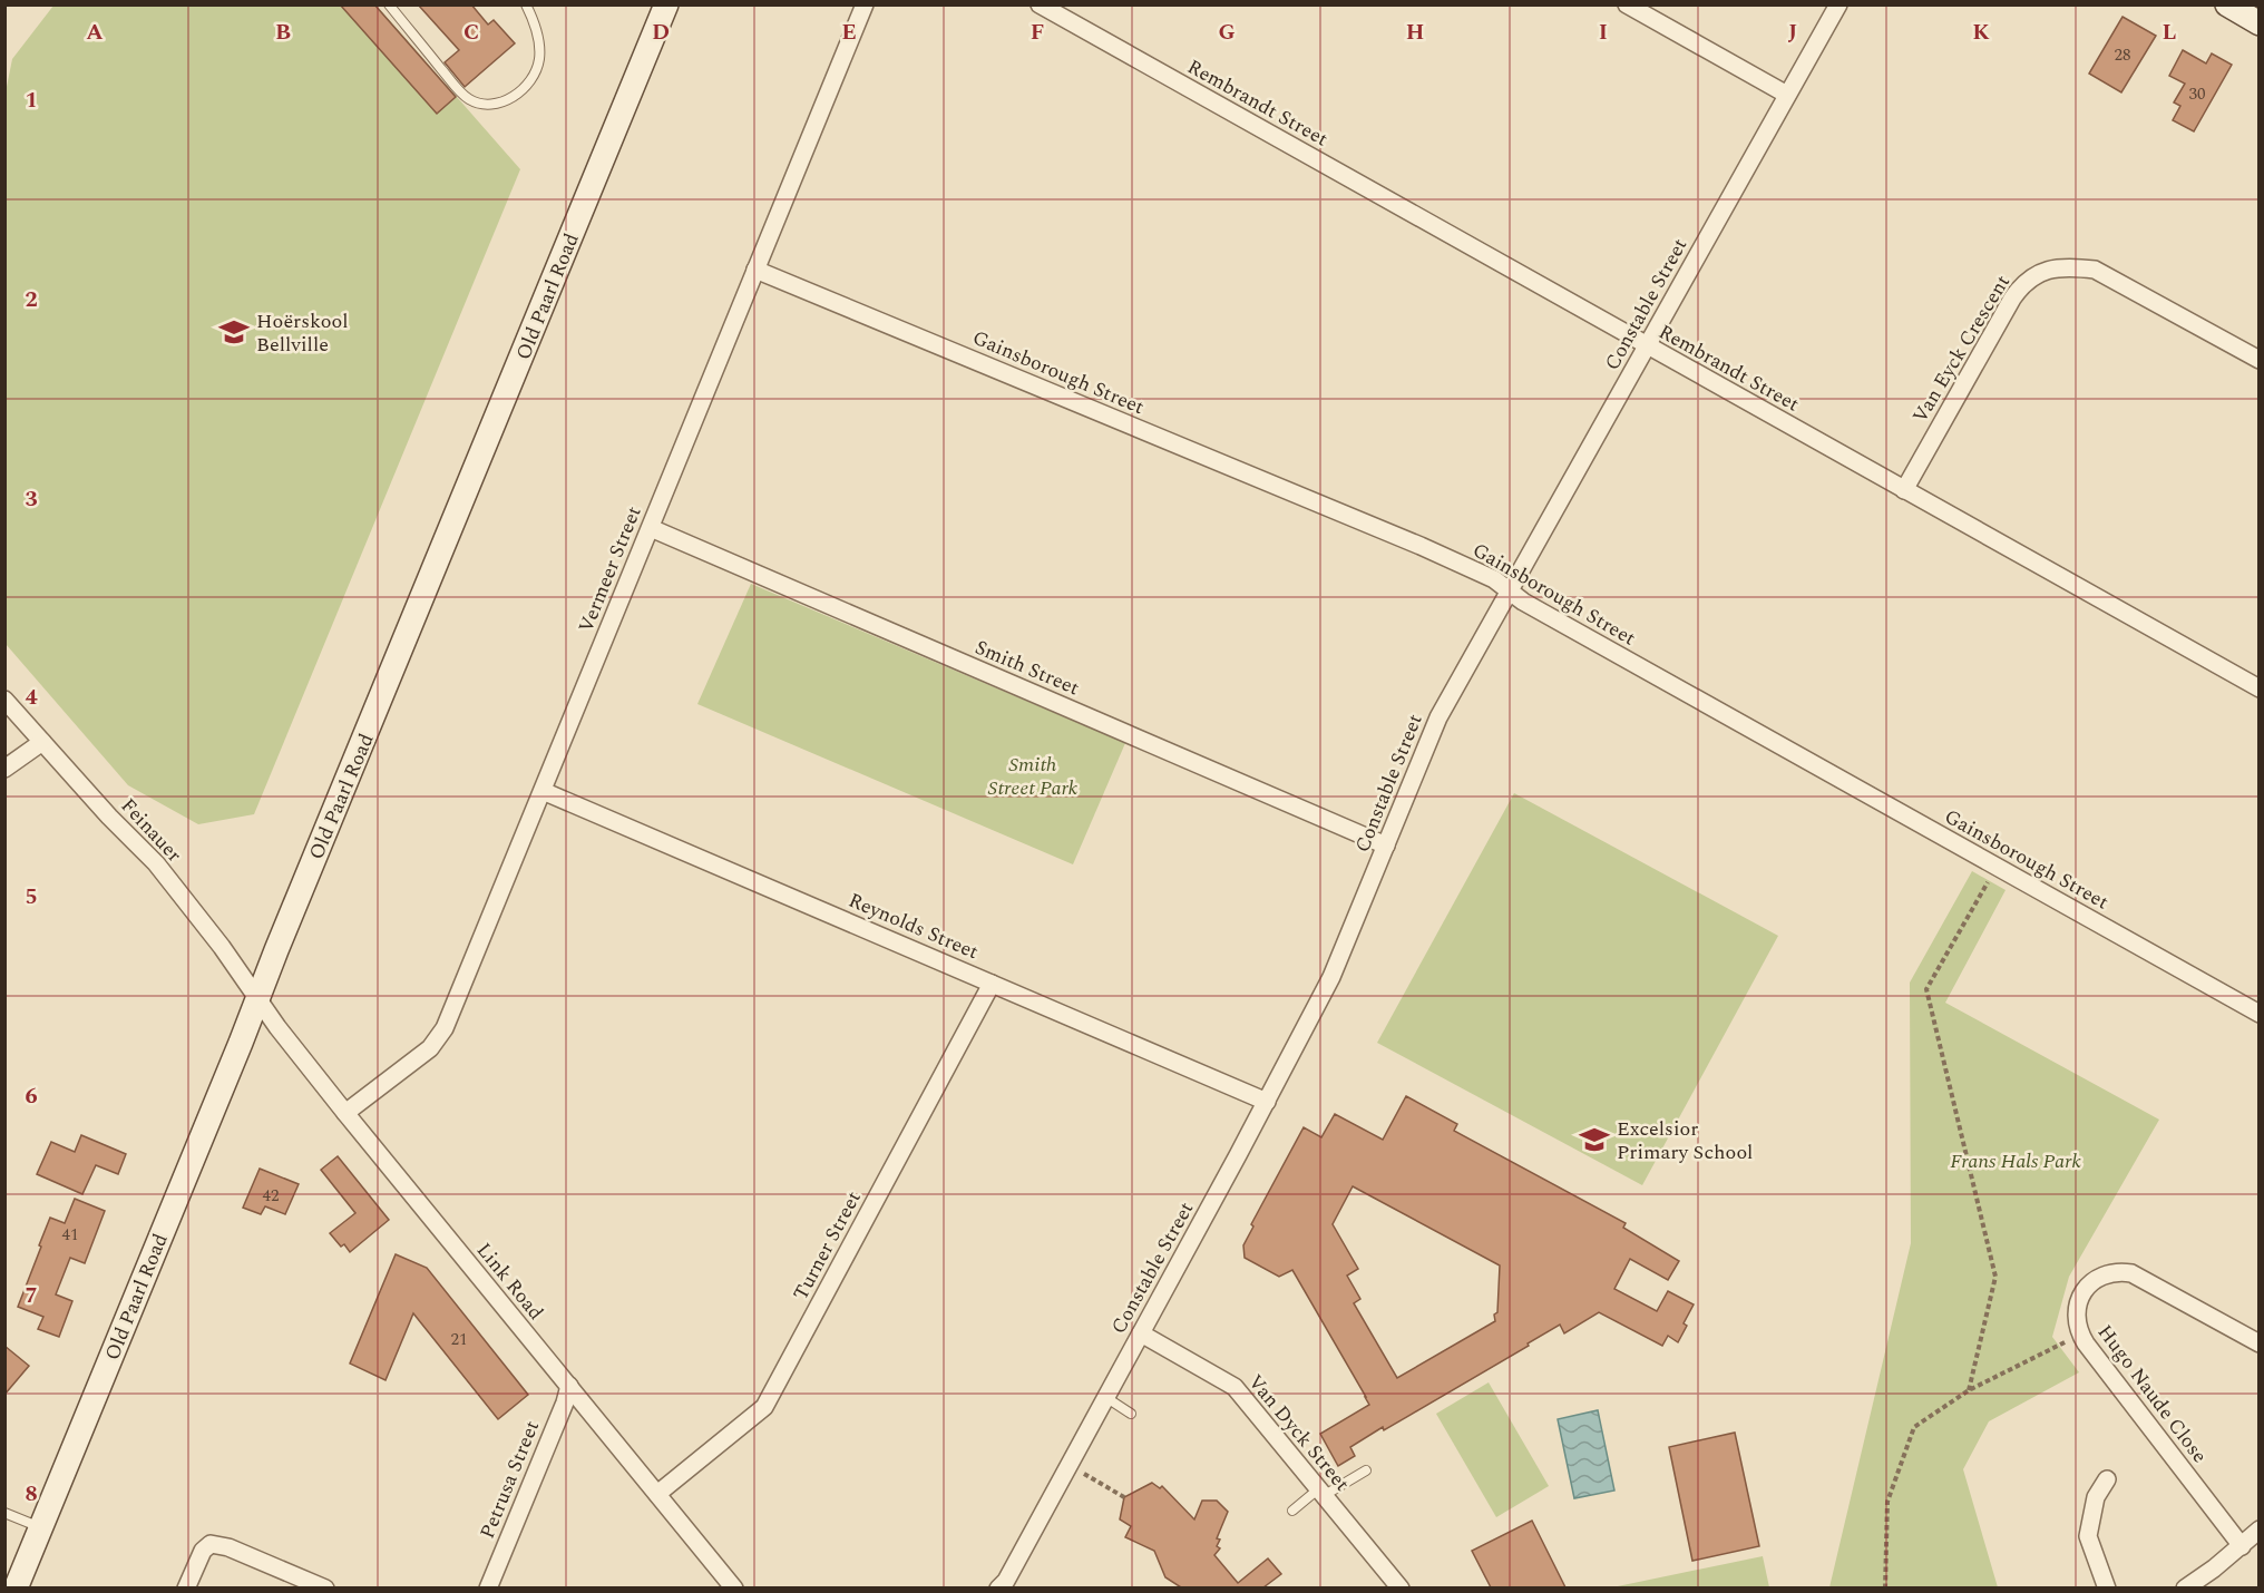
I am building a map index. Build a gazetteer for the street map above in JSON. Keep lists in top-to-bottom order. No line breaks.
{"streets":{"main road":["Old Paarl Road"],"street":["Rembrandt Street","Constable Street","Van Eyck Crescent","Gainsborough Street","Vermeer Street","Smith Street","Feinauer","Reynolds Street","Turner Street","Link Road","Hugo Naude Close","Van Dyck Street","Petrusa Street"]},"crossings":[["Rembrandt Street","Constable Street"],["Rembrandt Street","Van Eyck Crescent"],["Old Paarl Road","Feinauer"],["Old Paarl Road","Link Road"],["Constable Street","Gainsborough Street"],["Constable Street","Smith Street"],["Constable Street","Reynolds Street"],["Constable Street","Van Dyck Street"],["Gainsborough Street","Vermeer Street"],["Vermeer Street","Smith Street"],["Vermeer Street","Reynolds Street"],["Vermeer Street","Link Road"],["Feinauer","Link Road"],["Reynolds Street","Turner Street"],["Turner Street","Link Road"],["Link Road","Petrusa Street"]],"parks":["Smith Street Park","Frans Hals Park"],"places":{"school or university":["Hoërskool Bellville","Excelsior Primary School"]},"house_numbers":["28","30","42","41","21"],"grid":{"columns":["A","B","C","D","E","F","G","H","I","J","K","L"],"rows":["1","2","3","4","5","6","7","8"]}}
